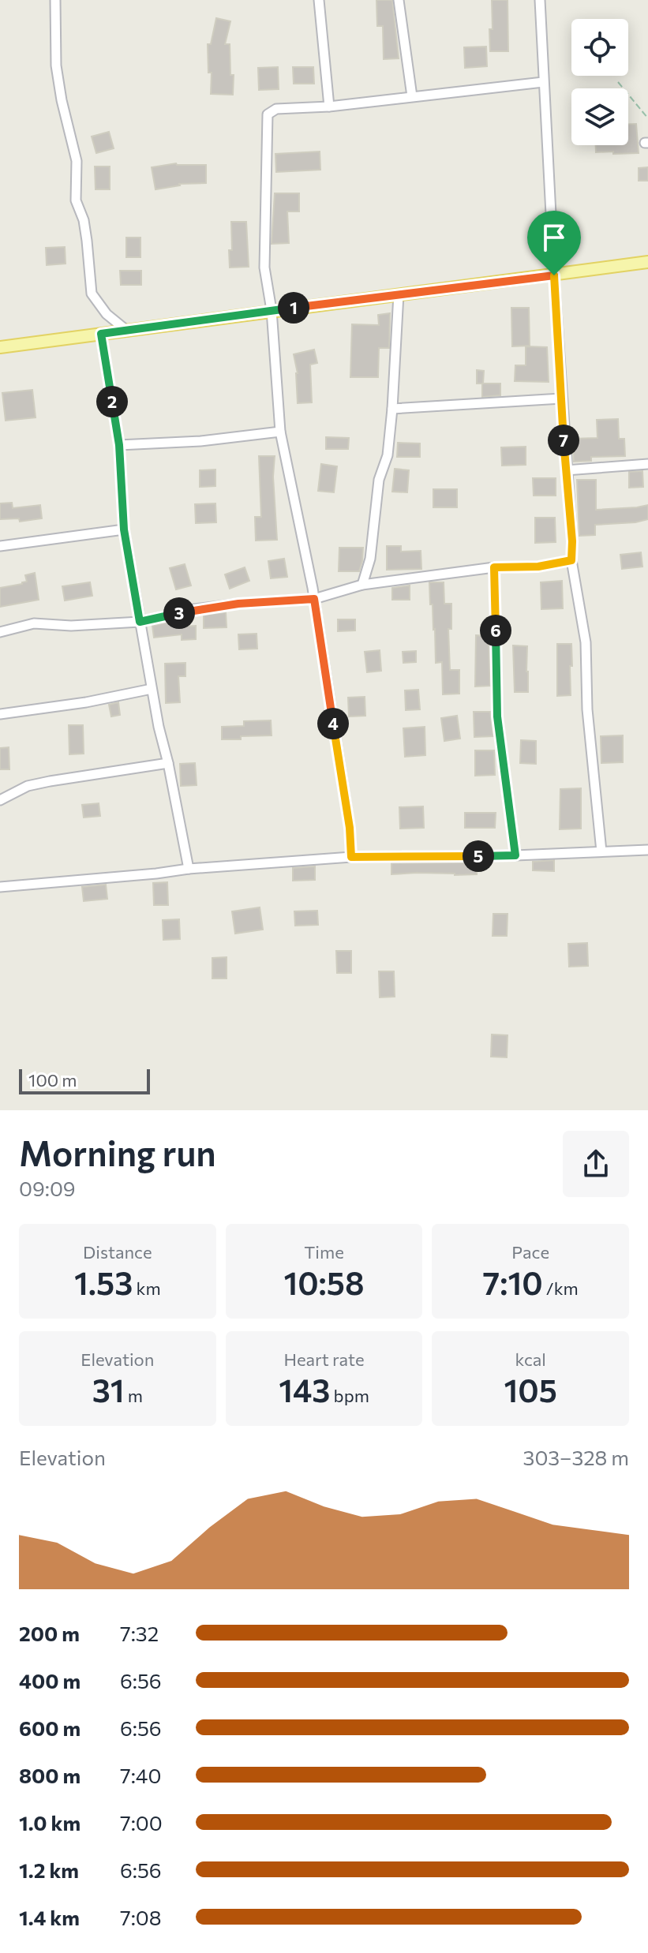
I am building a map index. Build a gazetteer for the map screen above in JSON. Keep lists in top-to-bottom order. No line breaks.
{"scale_bar":"100 m","page":{"pins":["1","2","7","3","6","4","5"],"scale":"100 m","heading":["Morning run","09:09"],"stats":[["Distance","1.53 km"],["Time","10:58"],["Pace","7:10 /km"],["Elevation","31 m"],["Heart rate","143 bpm"],["kcal","105"]],"chart":["Elevation","303–328 m"],"list":[{"name":"200 m","note":"7:32"},{"name":"400 m","note":"6:56"},{"name":"600 m","note":"6:56"},{"name":"800 m","note":"7:40"},{"name":"1.0 km","note":"7:00"},{"name":"1.2 km","note":"6:56"},{"name":"1.4 km","note":"7:08"}]}}
